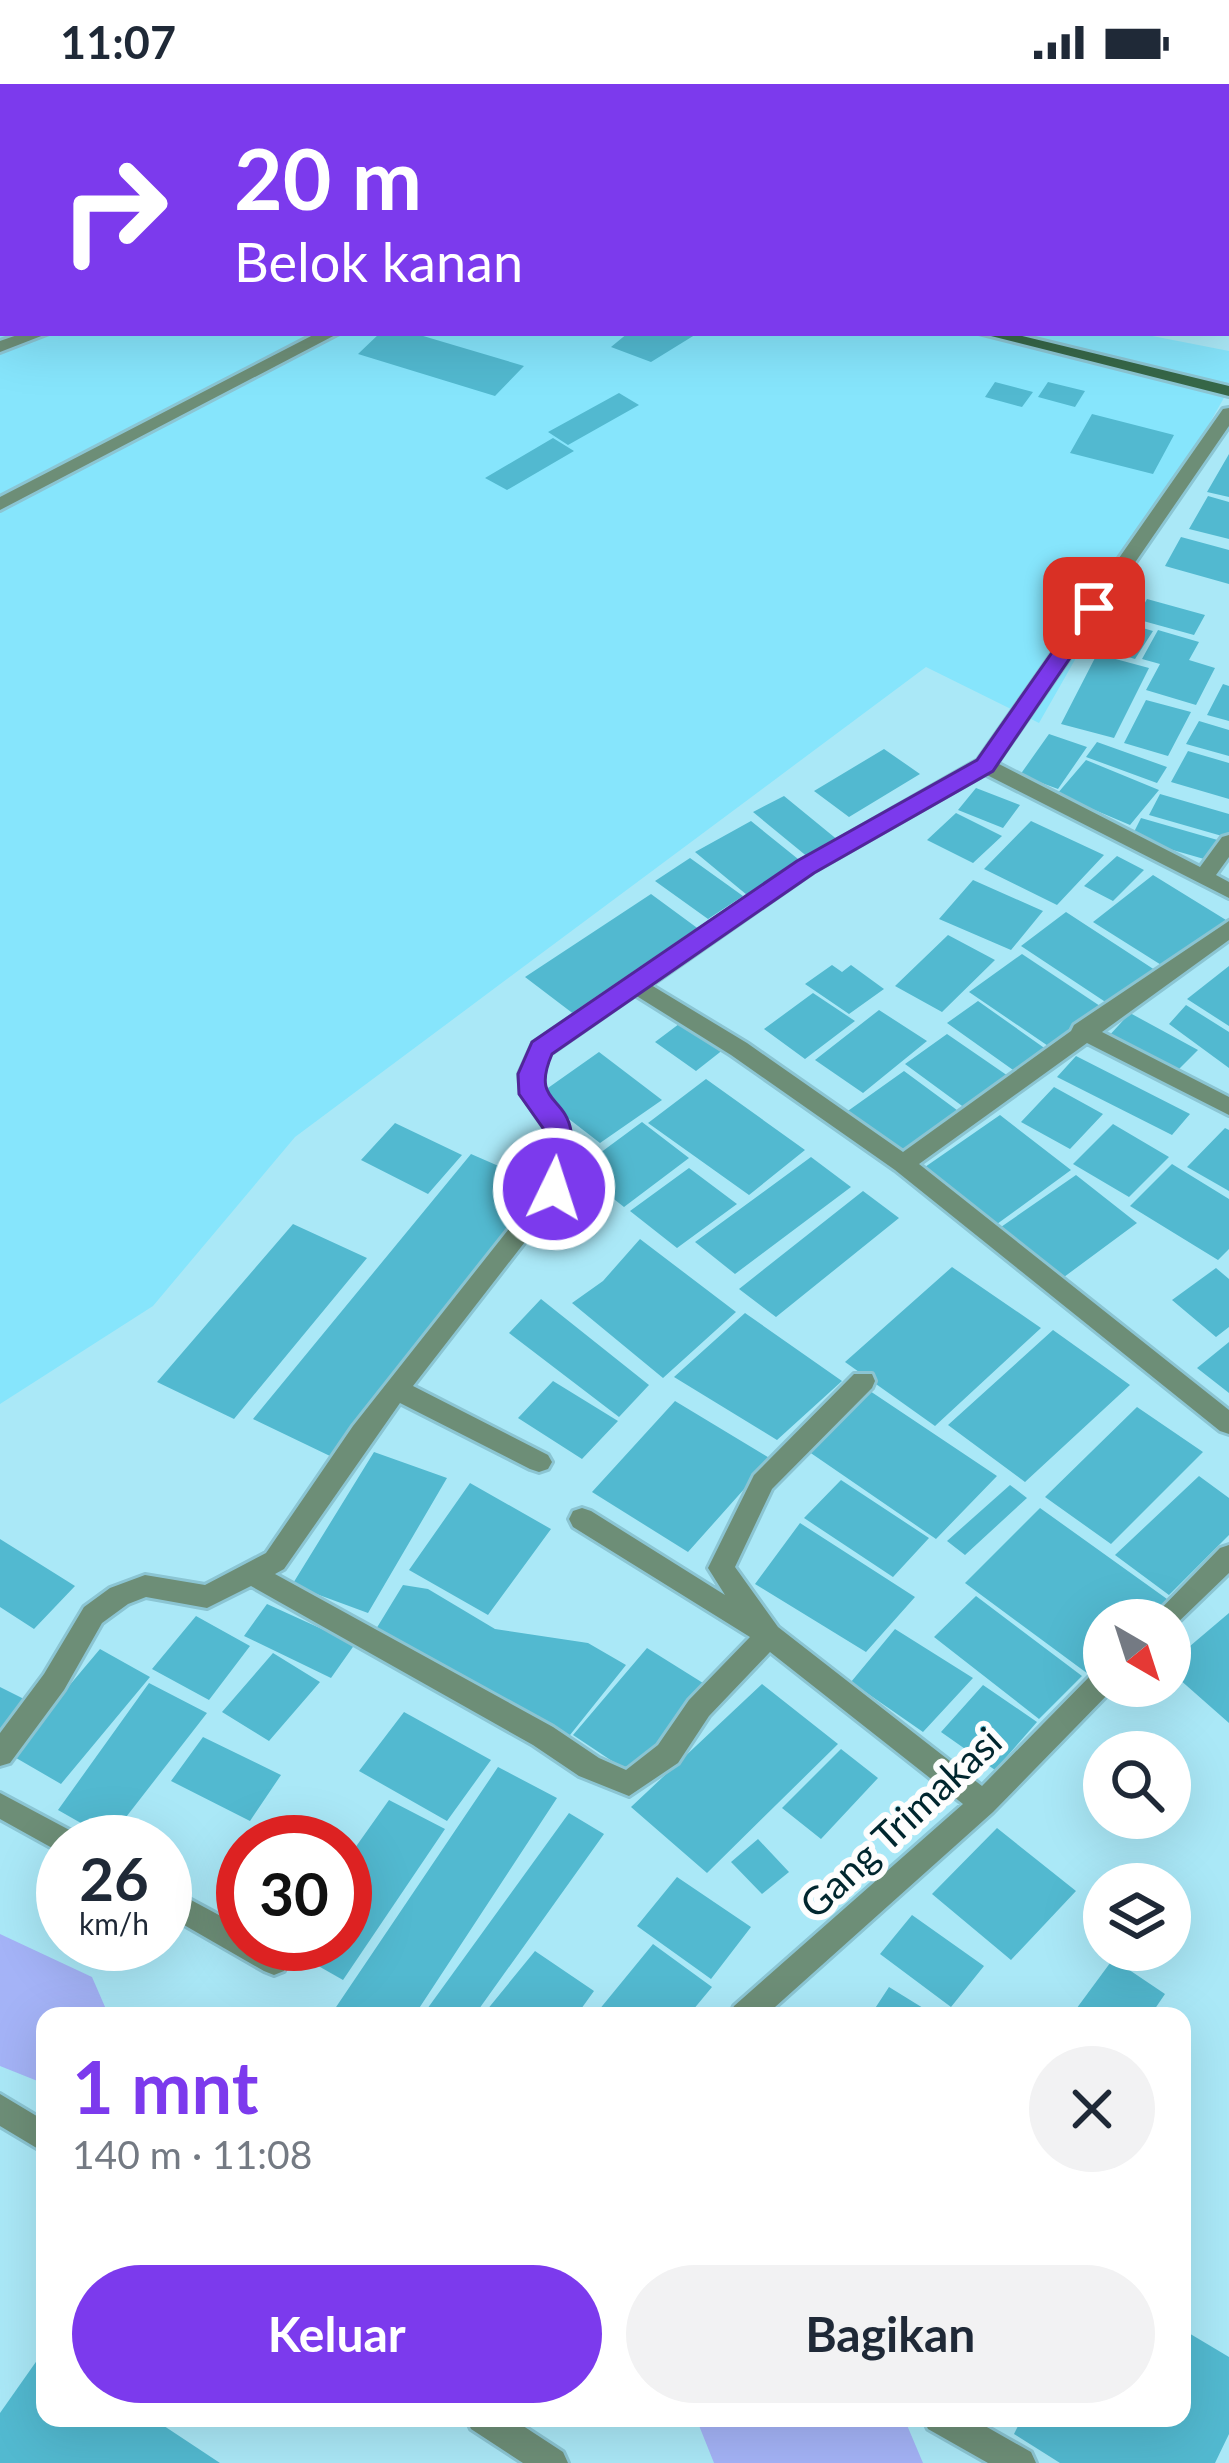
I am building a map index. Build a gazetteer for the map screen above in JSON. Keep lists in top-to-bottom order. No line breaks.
{"streets":{"street":["Gang Trimakasi"]},"north":"bottom right","page":{"status":"11:07","turn":["20 m","Belok kanan"],"speed":"26 km/h","limit":"30","heading":["1 mnt","140 m · 11:08"],"buttons":["Keluar","Bagikan"]}}
